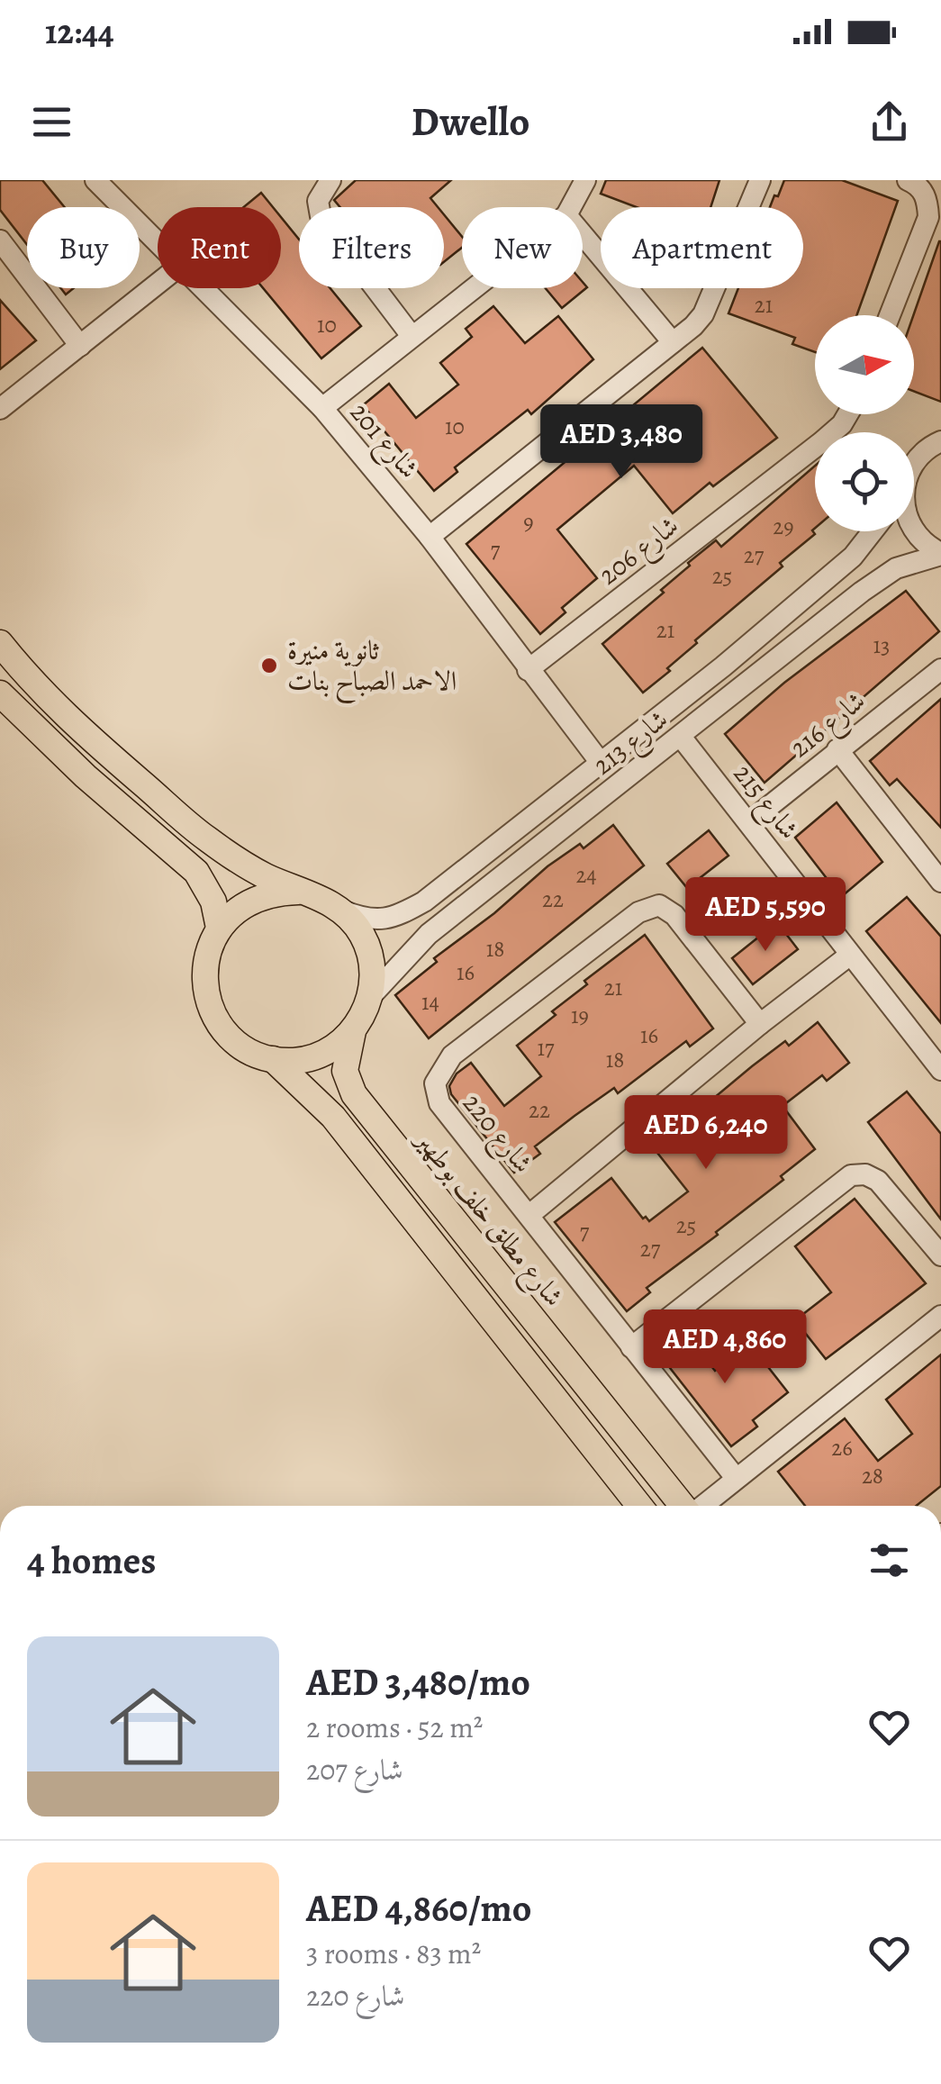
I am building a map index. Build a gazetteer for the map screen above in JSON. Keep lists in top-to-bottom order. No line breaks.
{"streets":{"main road":["شارع مطلق خلف بوطهير"],"street":["شارع 201","شارع 206","شارع 216","شارع 213","شارع 215","شارع 220"]},"crossings":[["شارع 201","شارع 206"],["شارع 201","شارع 213"],["شارع 216","شارع 215"],["شارع 213","شارع 215"],["شارع 213","شارع مطلق خلف بوطهير"]],"places":["ثانوية منيرة الاحمد الصباح بنات"],"house_numbers":["21","10","10","9","29","7","27","25","21","13","24","22","18","16","21","14","19","16","17","18","22","25","7","27","26","28"],"north":"right","page":{"status":"12:44","header":"Dwello","chip":["Buy","Rent","Filters","New","Apartment"],"price":["AED 3,480","AED 5,590","AED 6,240","AED 4,860"],"heading":"4 homes","list":[{"name":"AED 3,480/mo","note":"2 rooms · 52 m² · شارع 207"},{"name":"AED 4,860/mo","note":"3 rooms · 83 m² · شارع 220"}]}}
